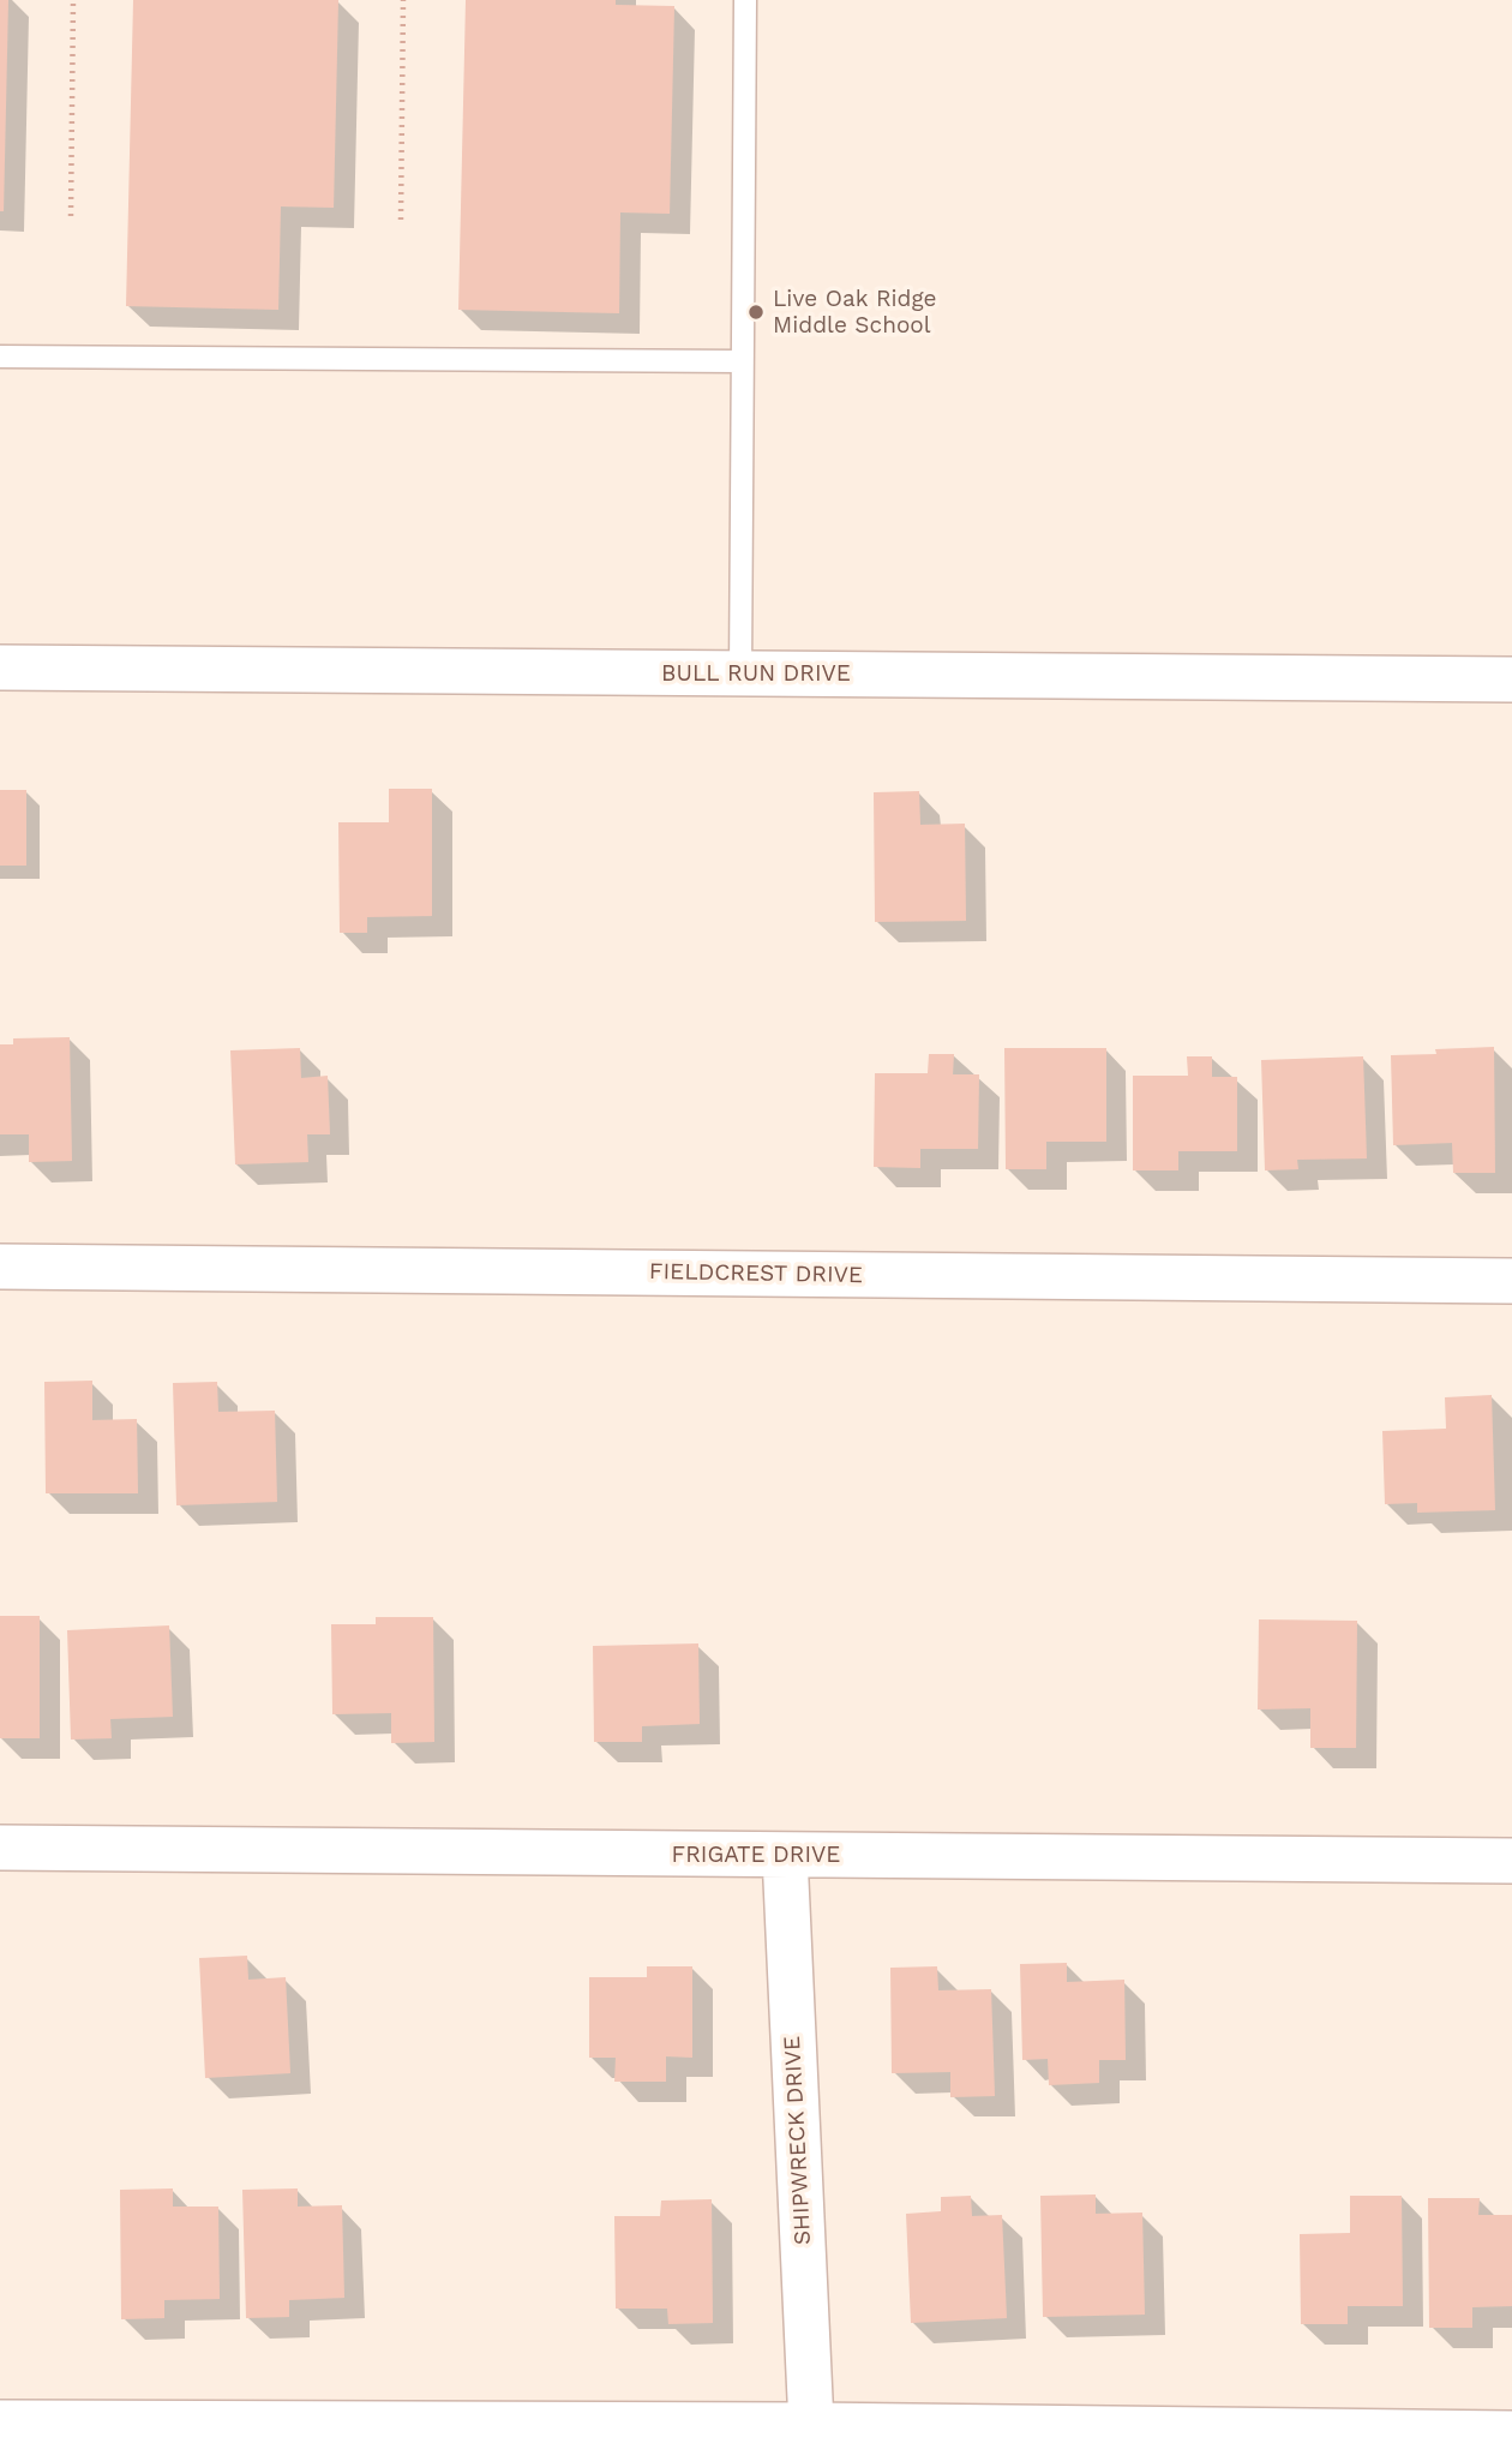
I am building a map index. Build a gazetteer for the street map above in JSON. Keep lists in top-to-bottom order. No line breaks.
{"streets":{"street":["BULL RUN DRIVE","FIELDCREST DRIVE","FRIGATE DRIVE","SHIPWRECK DRIVE"]},"crossings":[["FRIGATE DRIVE","SHIPWRECK DRIVE"]],"places":["Live Oak Ridge Middle School"]}
